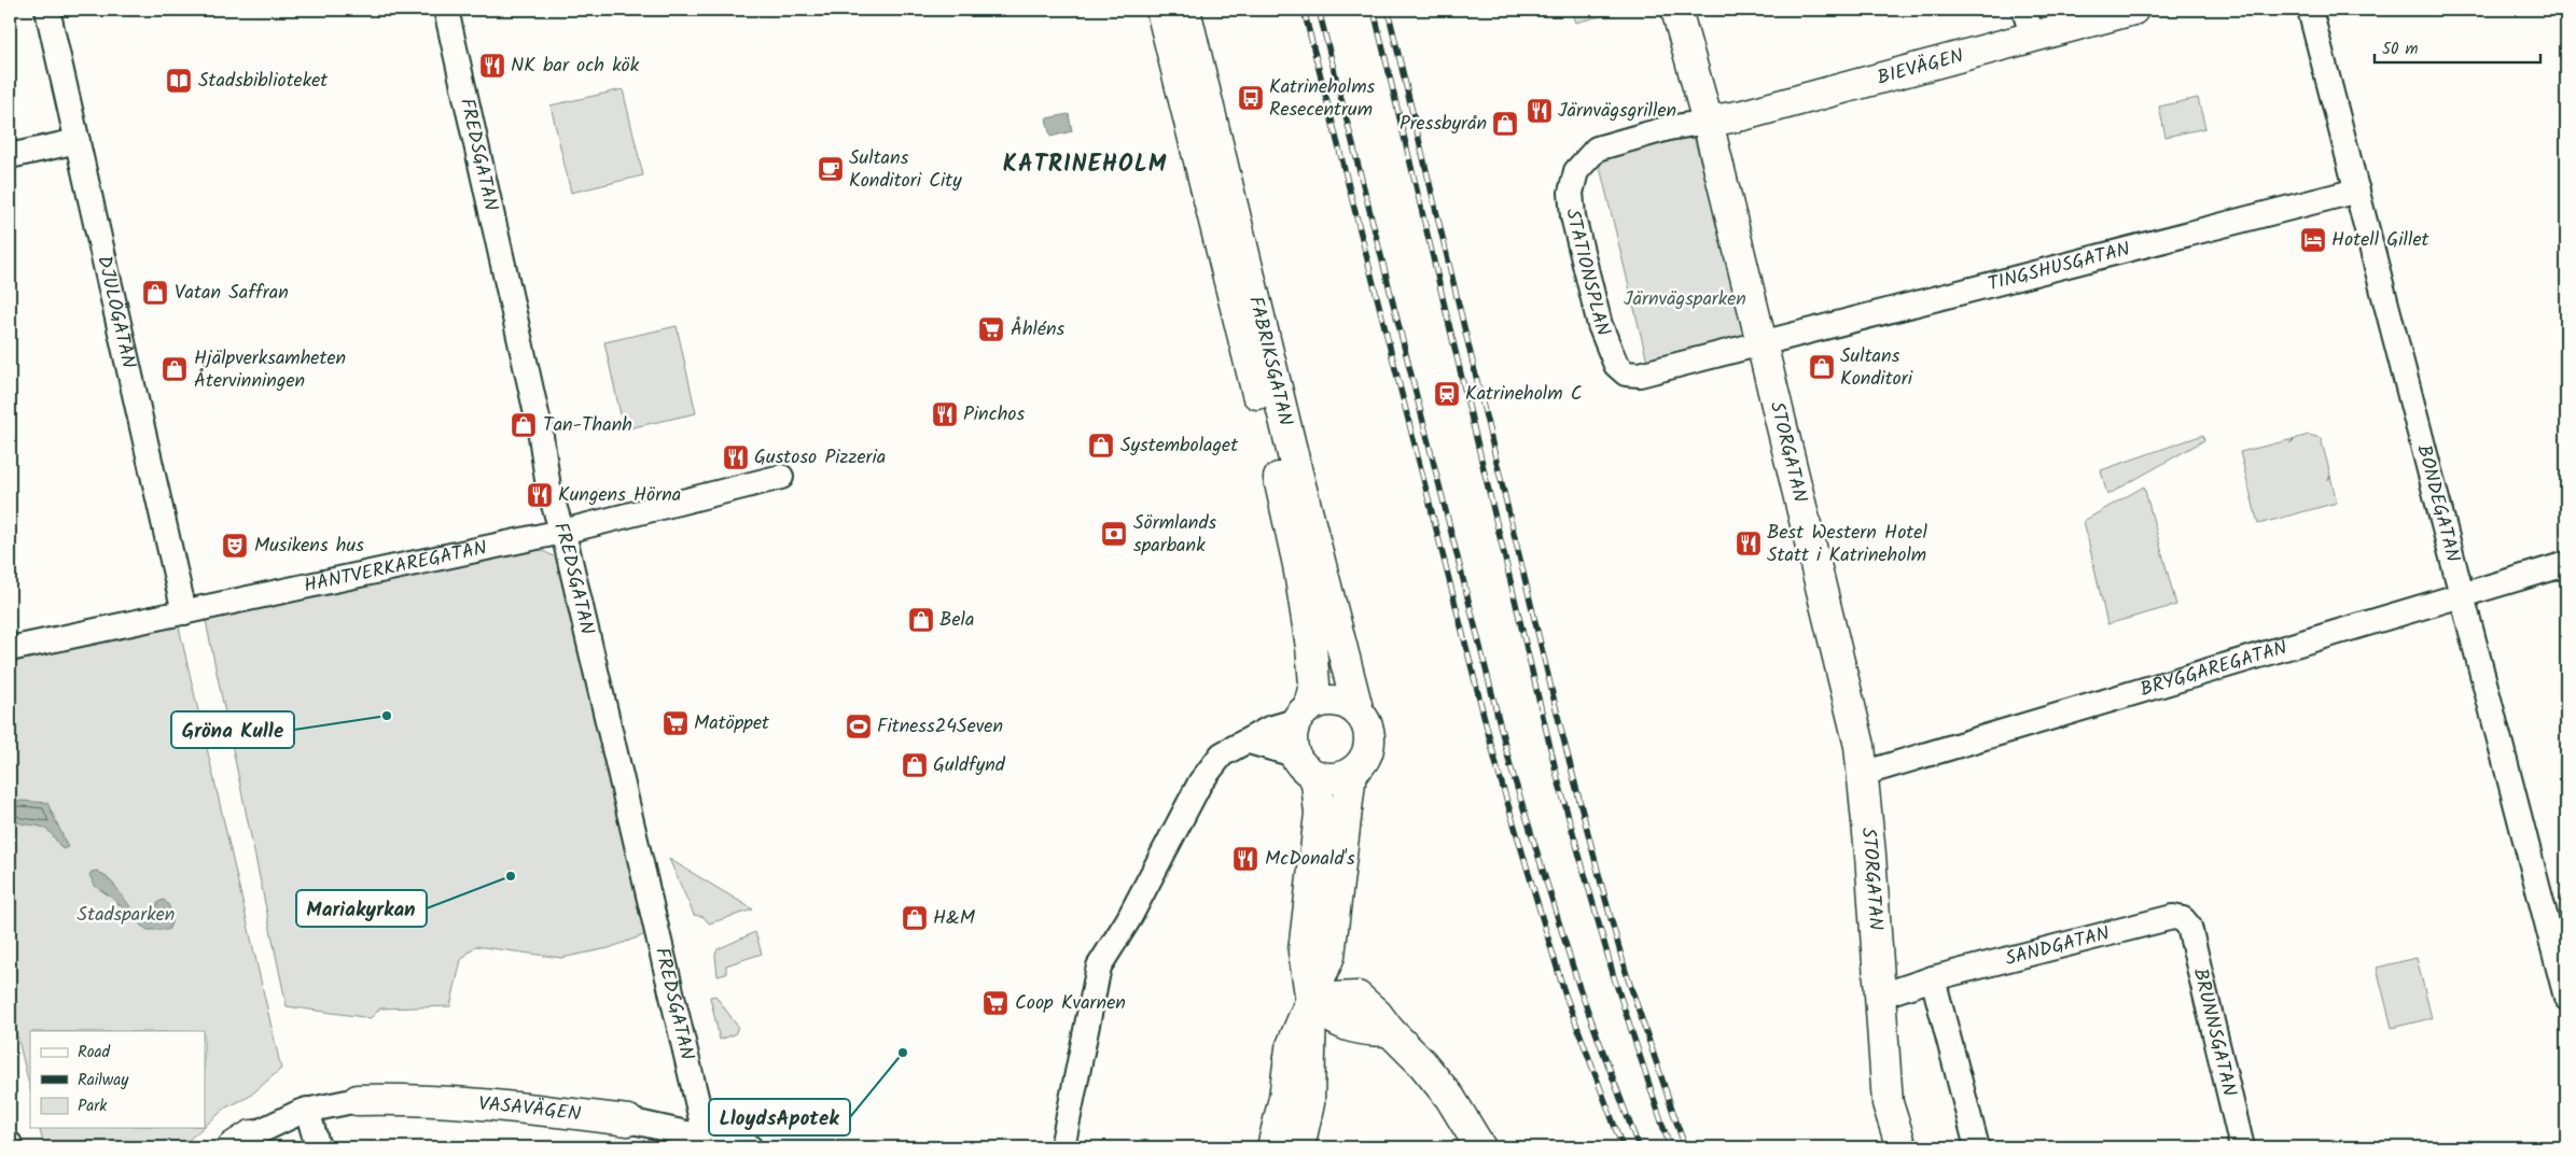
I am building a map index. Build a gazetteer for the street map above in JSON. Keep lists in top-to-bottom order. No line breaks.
{"streets":{"street":["BIEVÄGEN","FREDSGATAN","TINGSHUSGATAN","STATIONSPLAN","DJULÖGATAN","FABRIKSGATAN","STORGATAN","BONDEGATAN","HANTVERKAREGATAN","BRYGGAREGATAN","SANDGATAN","BRUNNSGATAN","VASAVÄGEN"]},"crossings":[["BIEVÄGEN","STATIONSPLAN"],["BIEVÄGEN","STORGATAN"],["FREDSGATAN","HANTVERKAREGATAN"],["FREDSGATAN","VASAVÄGEN"],["TINGSHUSGATAN","STATIONSPLAN"],["TINGSHUSGATAN","STORGATAN"],["TINGSHUSGATAN","BONDEGATAN"],["STATIONSPLAN","STORGATAN"],["DJULÖGATAN","HANTVERKAREGATAN"],["STORGATAN","BRYGGAREGATAN"],["BONDEGATAN","BRYGGAREGATAN"],["SANDGATAN","BRUNNSGATAN"]],"districts":["KATRINEHOLM"],"parks":["Järnvägsparken","Stadsparken"],"places":{"restaurant":["NK bar och kök","Järnvägsgrillen","Pinchos","Gustoso Pizzeria","Kungens Hörna","Best Western Hotel Statt i Katrineholm","McDonald's"],"library":["Stadsbiblioteket"],"bus stop":["Katrineholms Resecentrum"],"shop":["Pressbyrån","Vatan Saffran","Sultans Konditori","Hjälpverksamheten Återvinningen","Tan-Thanh","Systembolaget","Bela","Guldfynd","H&M"],"cafe":["Sultans Konditori City"],"hotel":["Hotell Gillet"],"supermarket":["Åhléns","Matöppet","Coop Kvarnen"],"station":["Katrineholm C"],"bank":["Sörmlands sparbank"],"theatre":["Musikens hus"],"other":["Gröna Kulle","Mariakyrkan","LloydsApotek"],"sports":["Fitness24Seven"]},"legend":["Road","Railway","Park"],"scale_bar":"50 m"}
